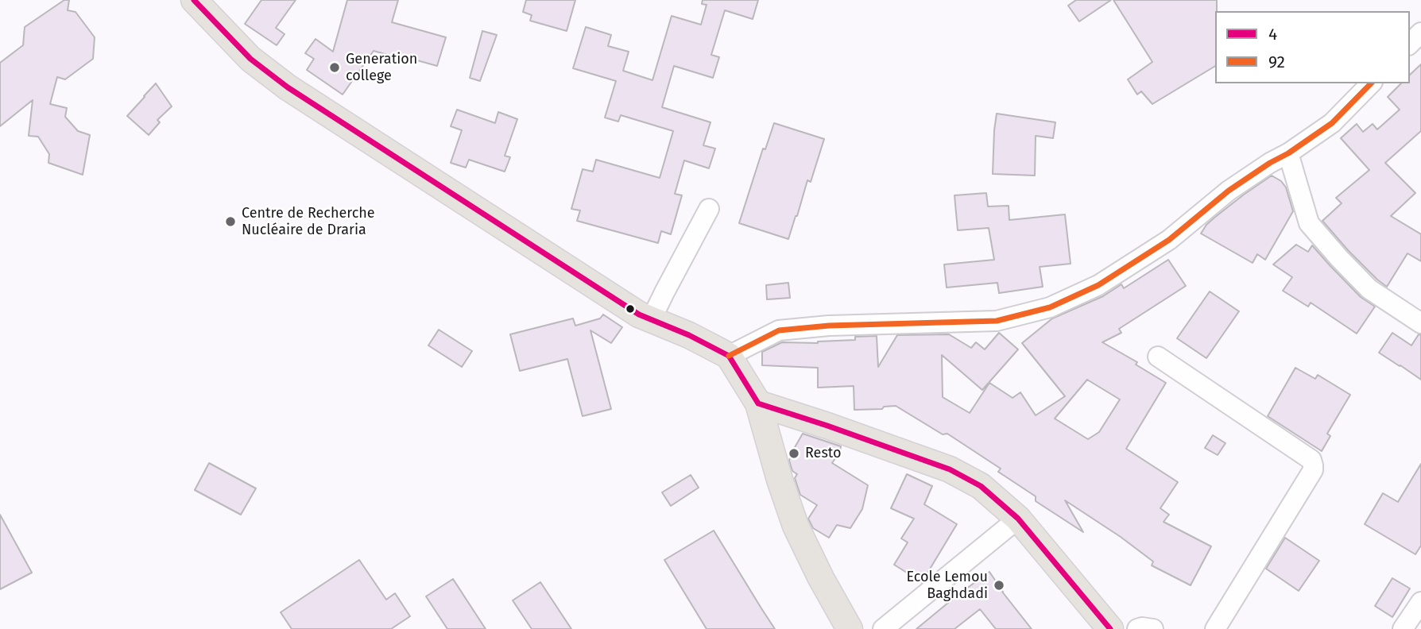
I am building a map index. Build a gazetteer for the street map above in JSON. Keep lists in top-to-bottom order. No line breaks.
{"places":["Generation college","Centre de Recherche Nucléaire de Draria","Resto","Ecole Lemou Baghdadi"],"lines":["transit line 4","transit line 92"],"legend":["4","92"]}
